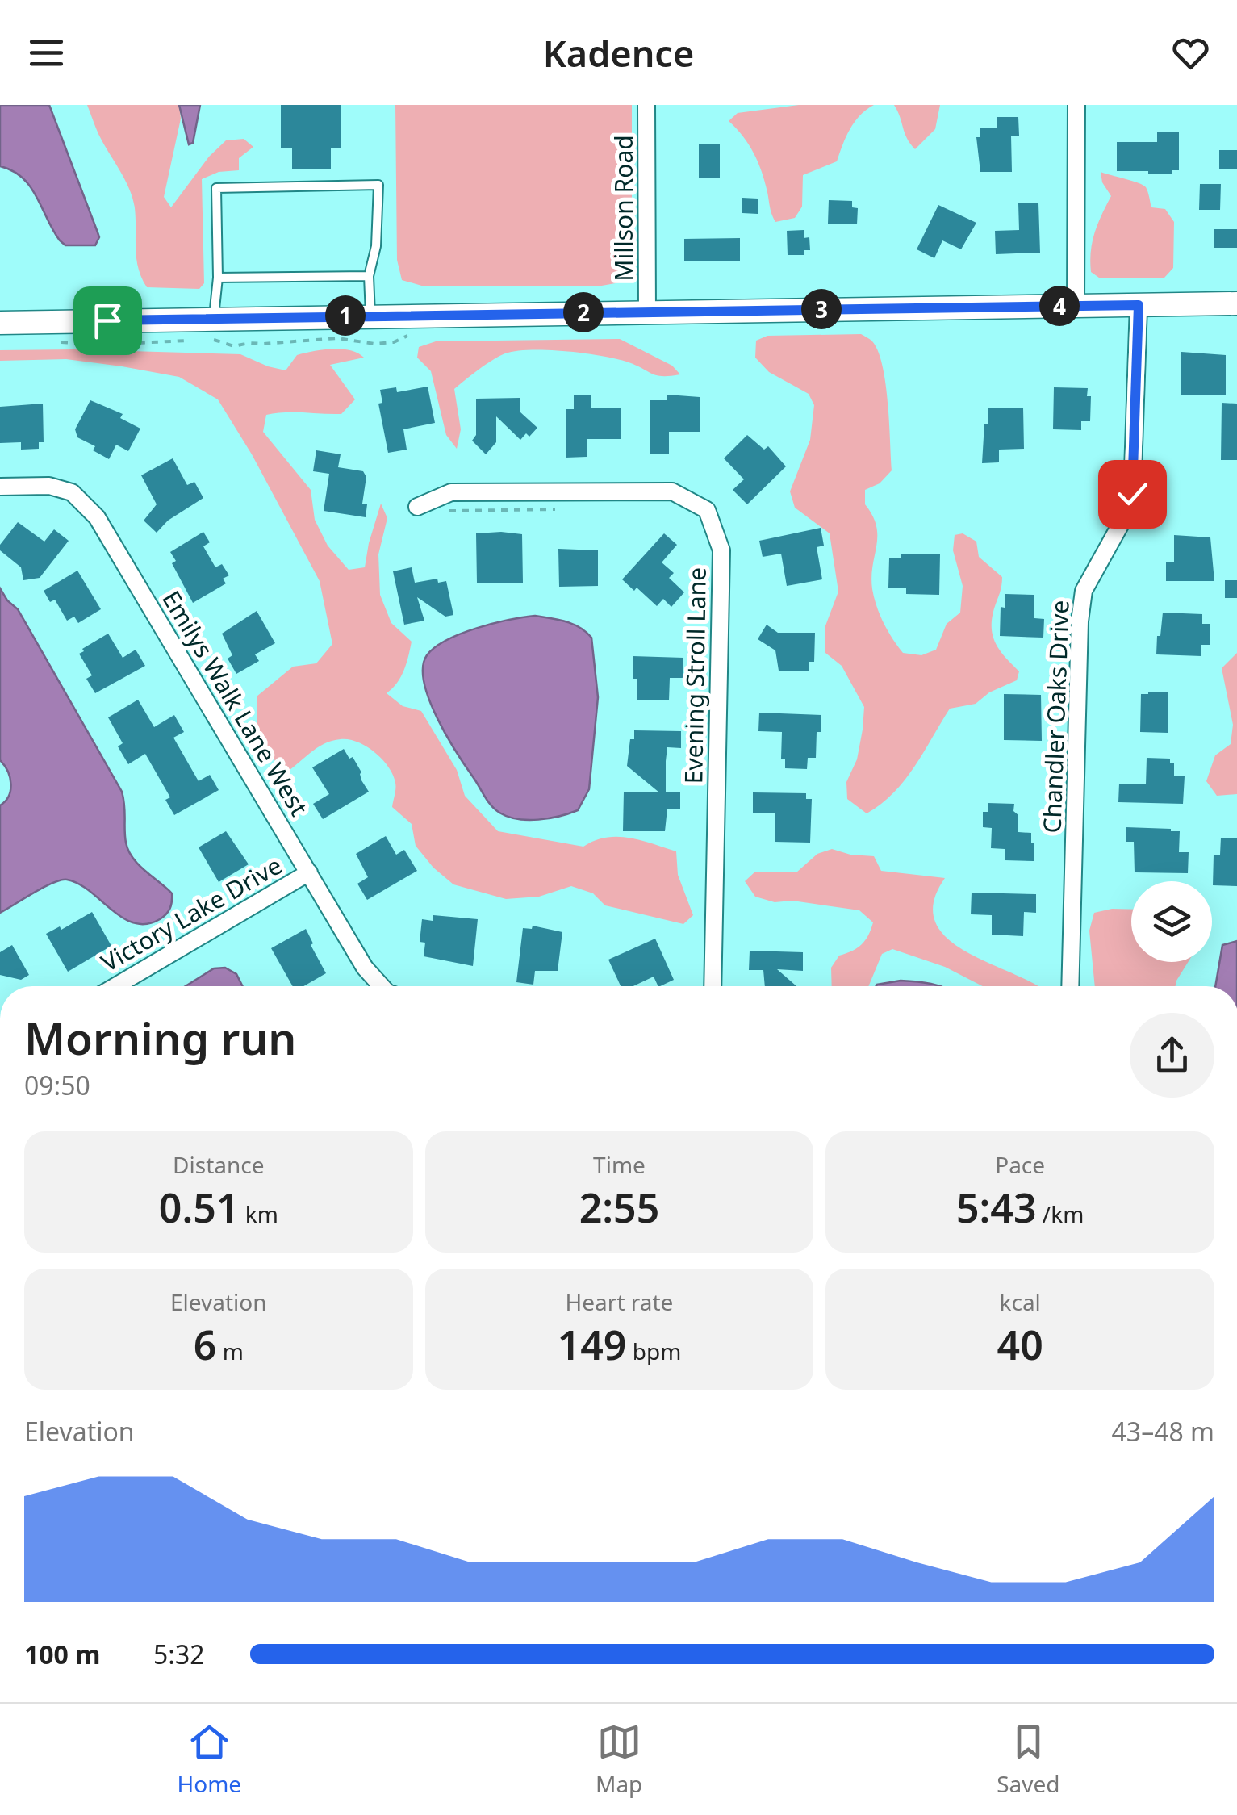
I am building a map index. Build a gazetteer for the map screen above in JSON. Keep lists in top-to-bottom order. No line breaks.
{"streets":{"street":["Millson Road","Evening Stroll Lane","Emilys Walk Lane West","Chandler Oaks Drive","Victory Lake Drive"]},"crossings":[["Emilys Walk Lane West","Victory Lake Drive"]],"page":{"header":"Kadence","pins":["4","3","2","1"],"heading":["Morning run","09:50"],"stats":[["Distance","0.51 km"],["Time","2:55"],["Pace","5:43 /km"],["Elevation","6 m"],["Heart rate","149 bpm"],["kcal","40"]],"chart":["Elevation","43–48 m"],"list":[{"name":"100 m","note":"5:32"}],"tabs":["Home","Map","Saved"]}}
